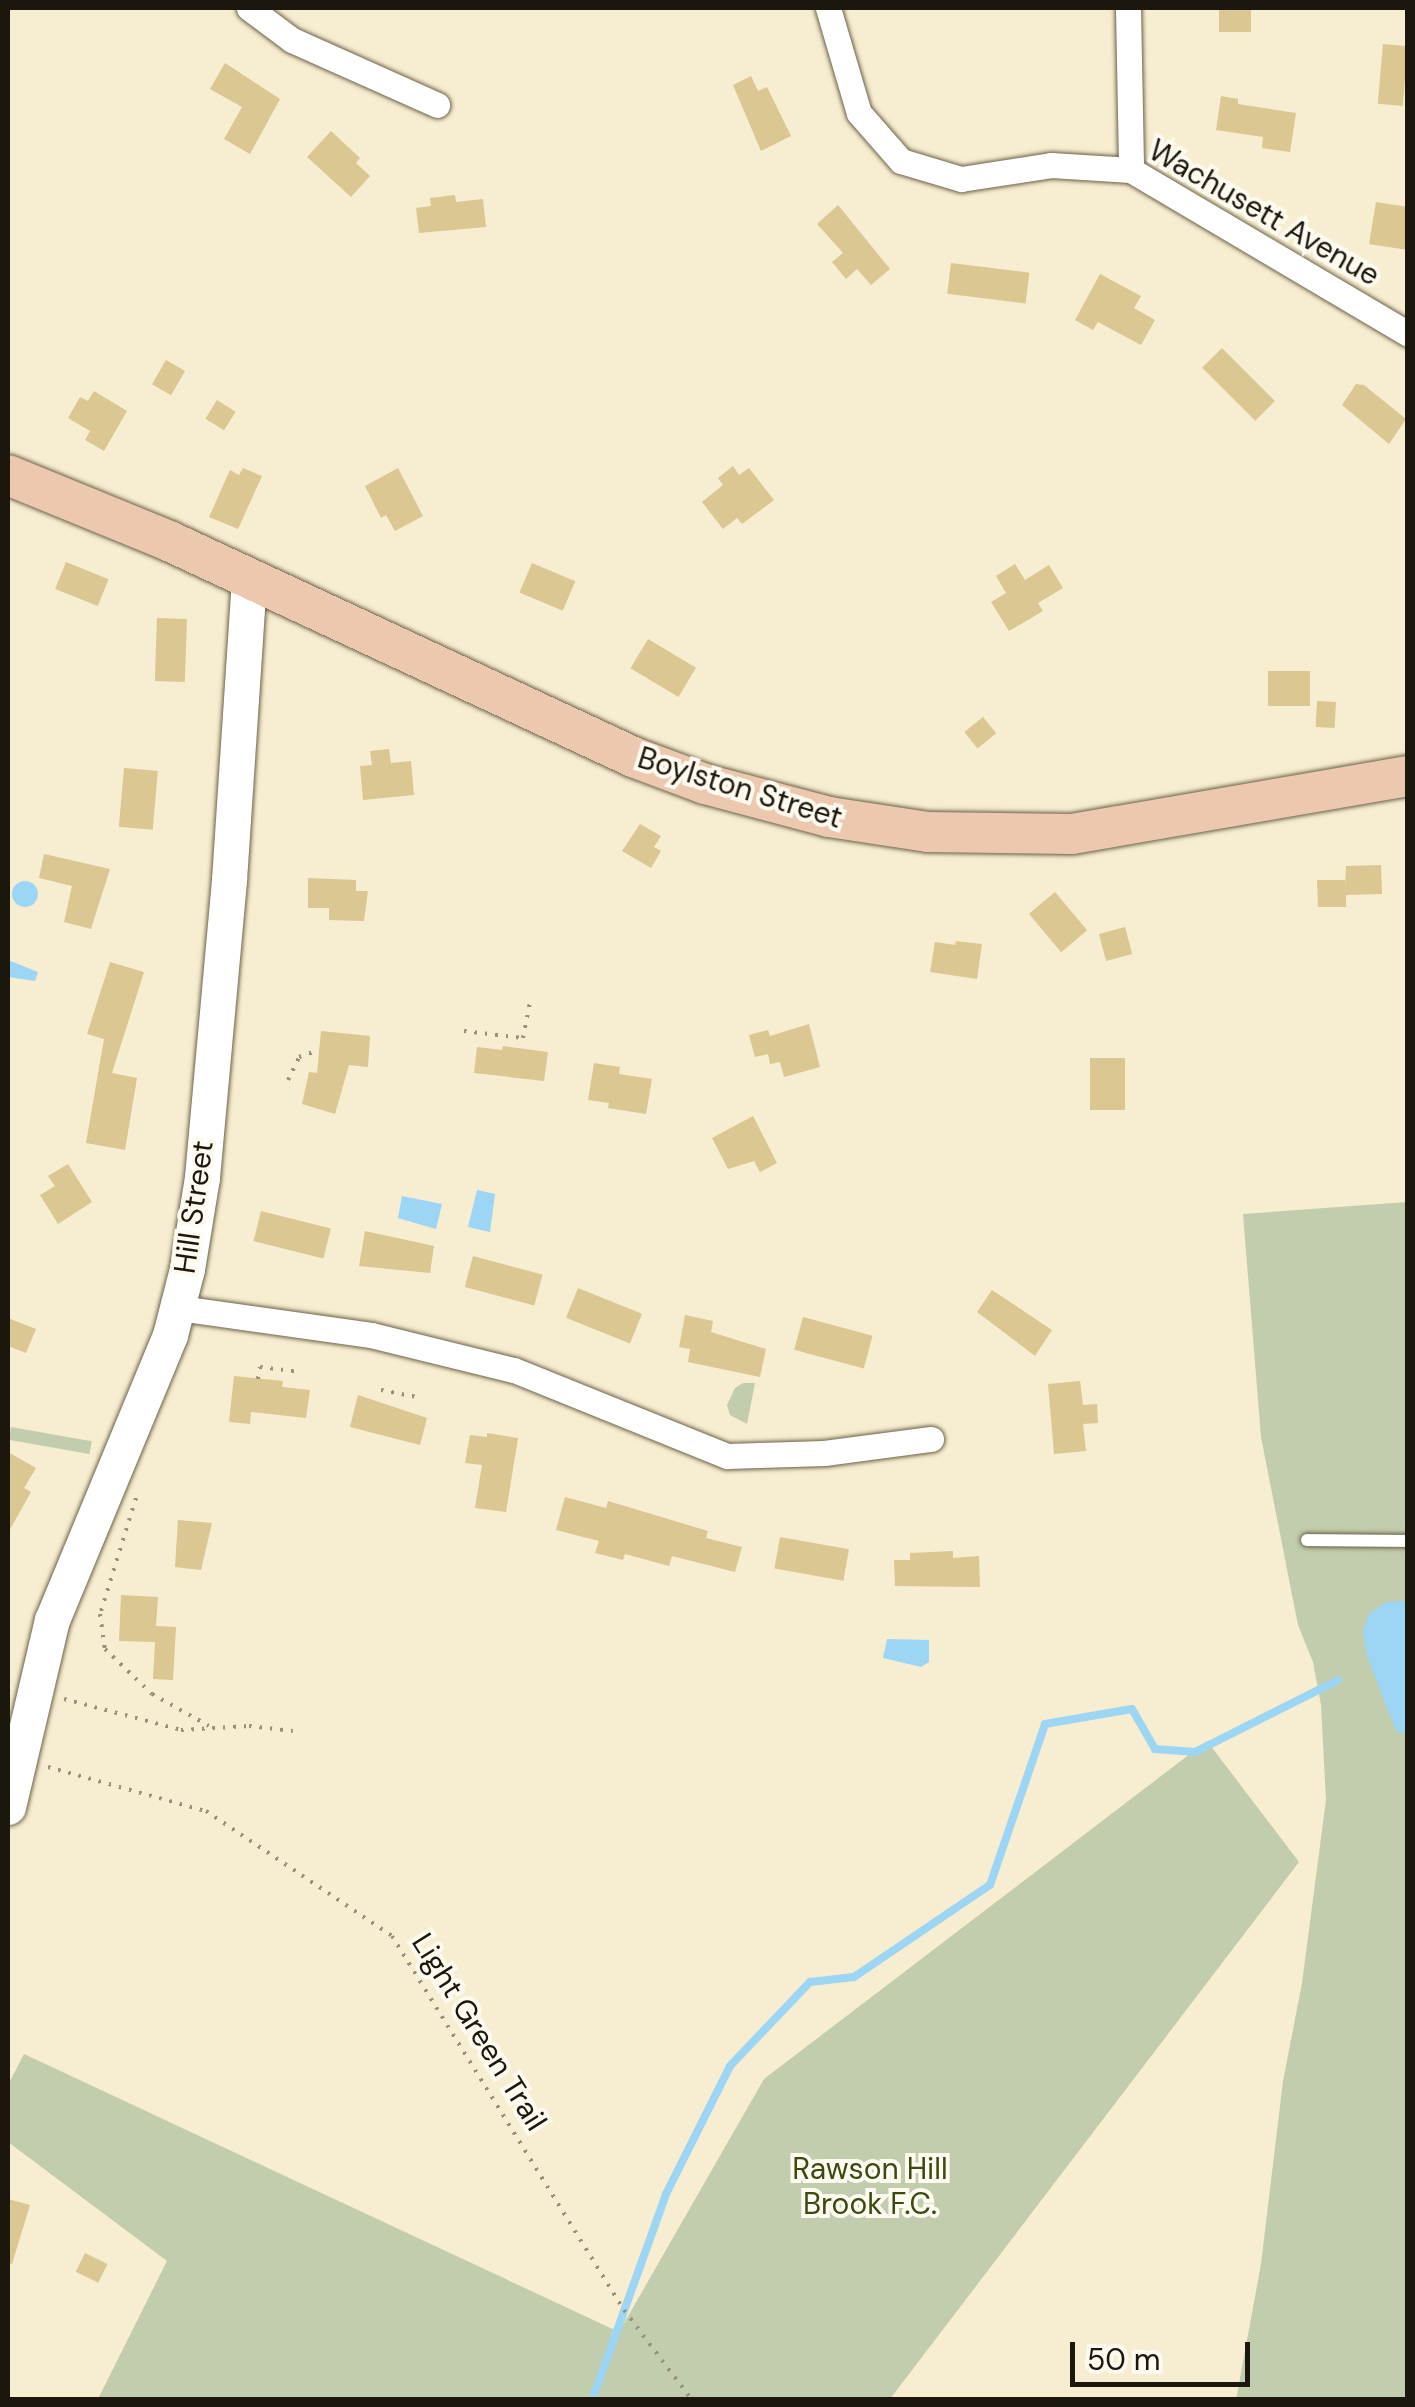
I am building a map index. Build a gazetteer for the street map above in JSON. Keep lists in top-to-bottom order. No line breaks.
{"streets":{"main road":["Boylston Street"],"street":["Wachusett Avenue","Hill Street"],"path":["Light Green Trail"]},"crossings":[["Boylston Street","Hill Street"],["Hill Street","Light Green Trail"]],"parks":["Rawson Hill Brook F.C."],"scale_bar":"50 m"}
